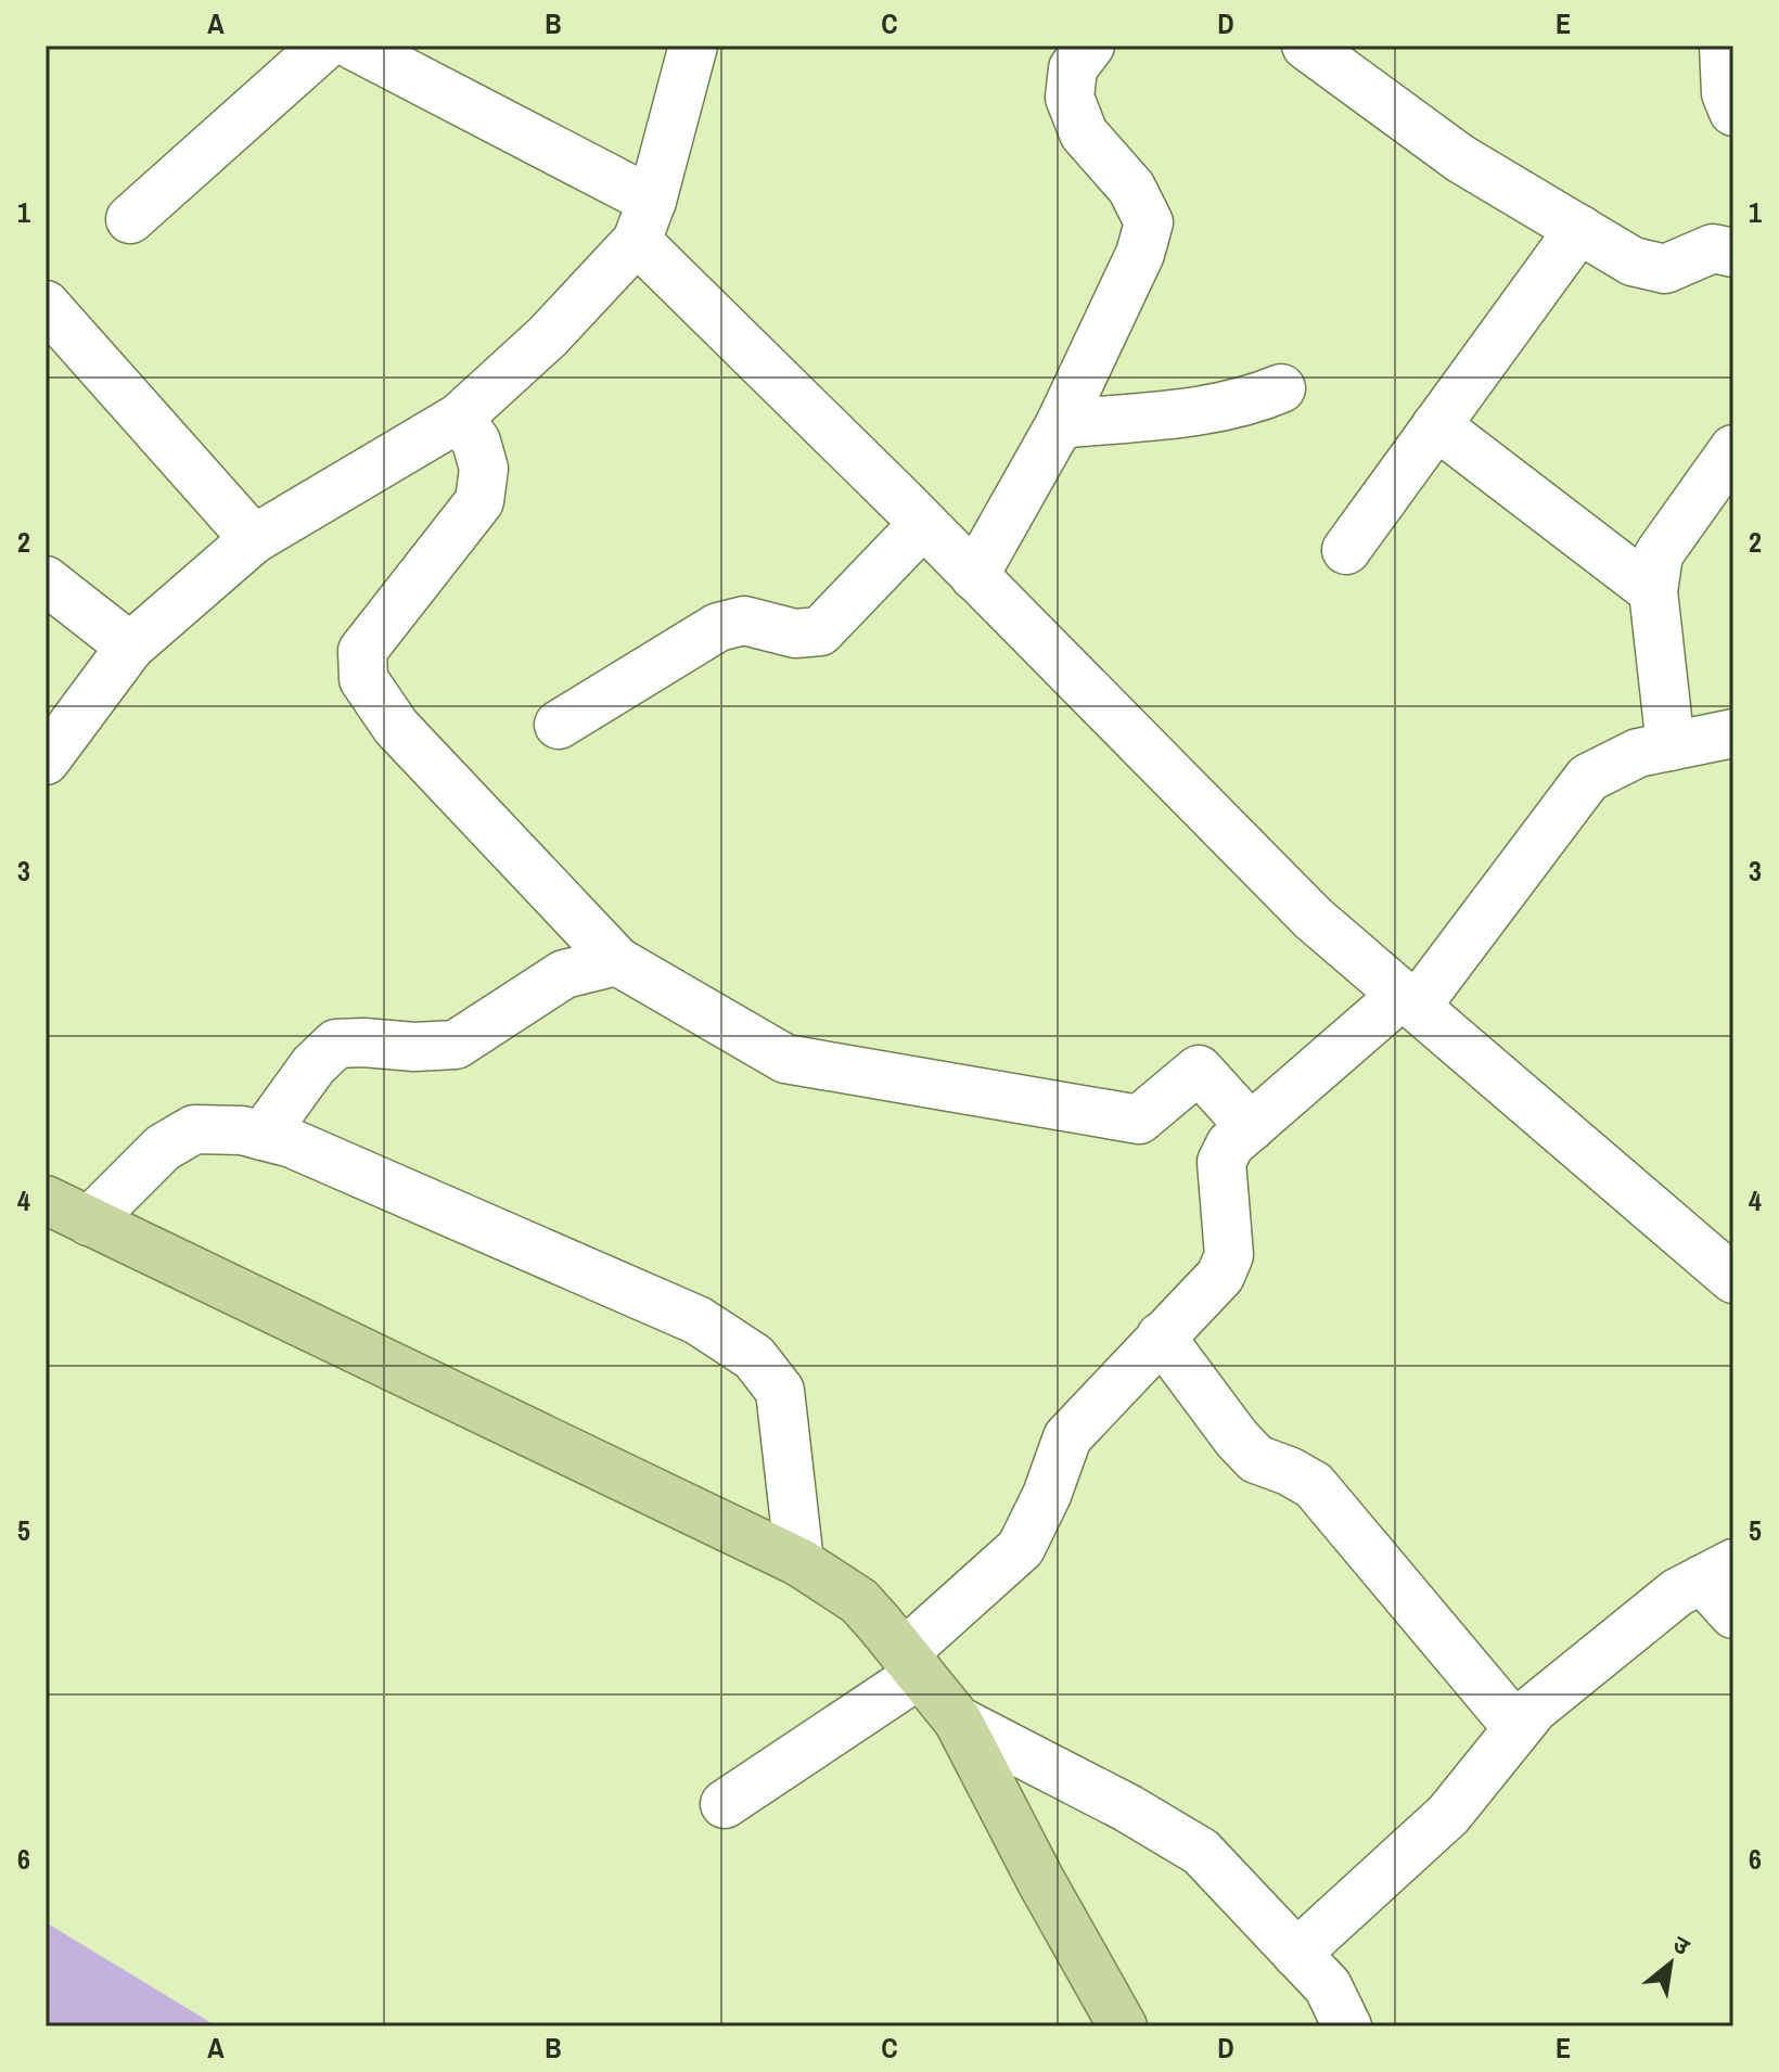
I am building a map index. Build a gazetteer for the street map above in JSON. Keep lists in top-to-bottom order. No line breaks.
{"north":"top right","grid":{"columns":["A","B","C","D","E"],"rows":["1","2","3","4","5","6"]}}
